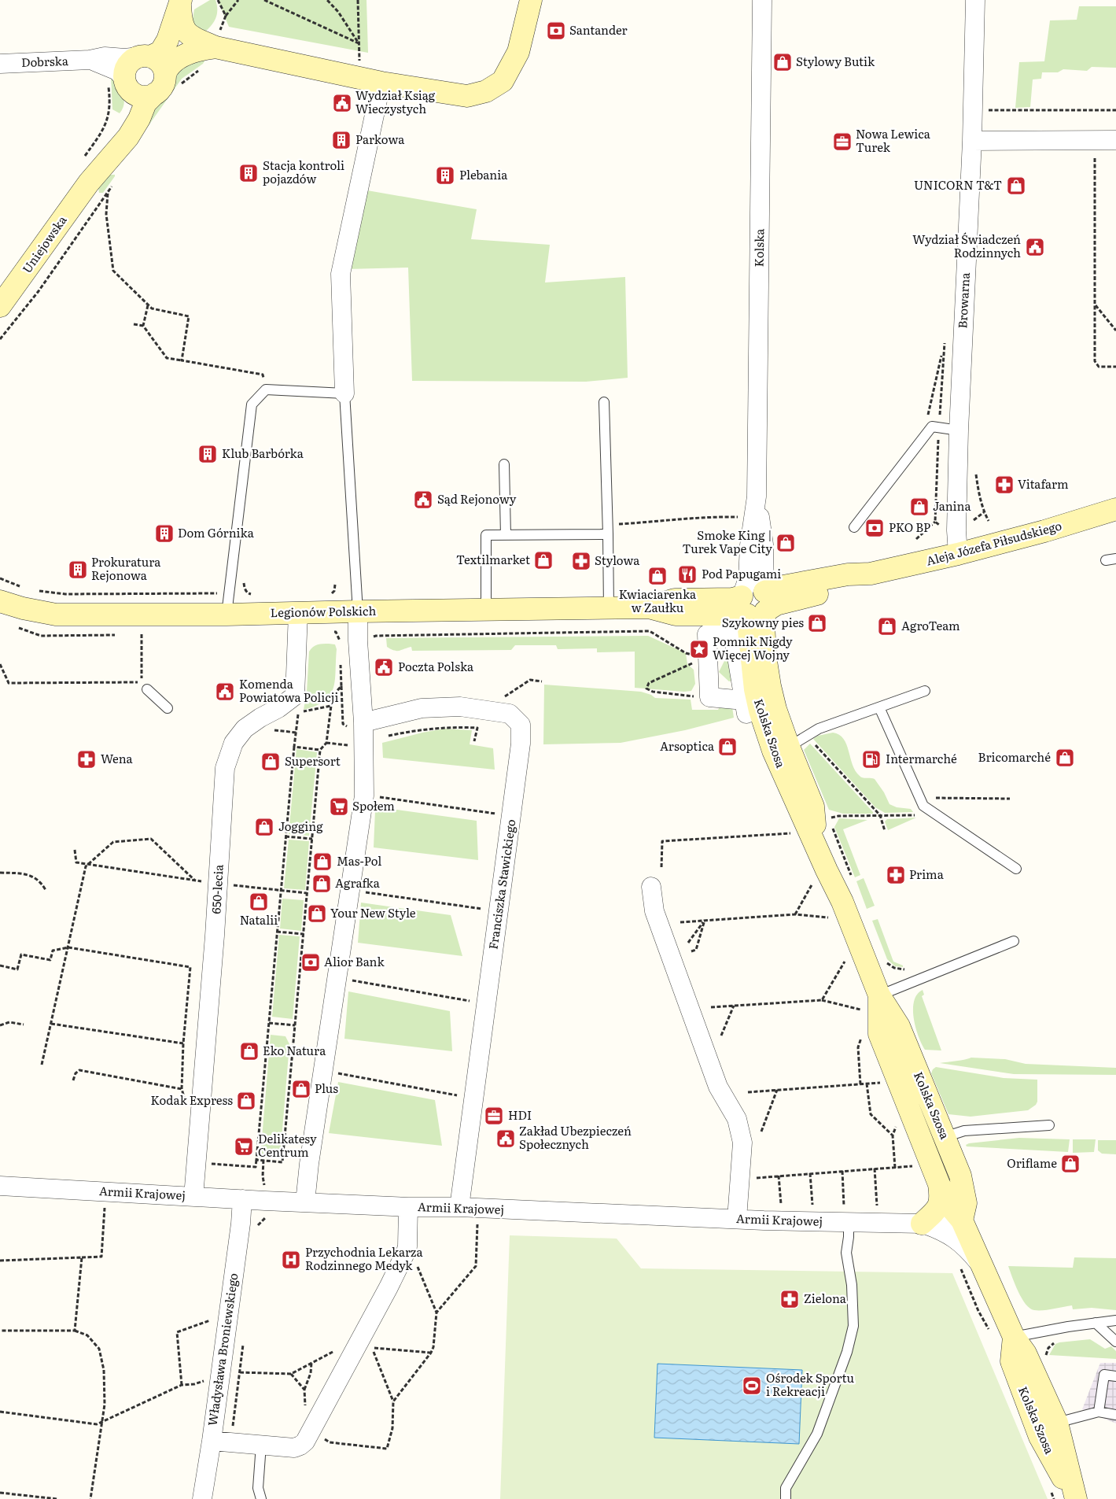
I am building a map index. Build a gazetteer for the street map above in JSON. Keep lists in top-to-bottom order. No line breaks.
{"streets":{"street":["Dobrska","Uniejowska","Kolska","Browarna","Aleja Józefa Piłsudskiego","Legionów Polskich","Kolska Szosa","Franciszka Stawickiego","650-lecia","Armii Krajowej","Władysława Broniewskiego"]},"crossings":[["Dobrska","Uniejowska"],["Kolska","Aleja Józefa Piłsudskiego"],["Kolska","Legionów Polskich"],["Kolska","Kolska Szosa"],["Browarna","Aleja Józefa Piłsudskiego"],["Aleja Józefa Piłsudskiego","Legionów Polskich"],["Aleja Józefa Piłsudskiego","Kolska Szosa"],["Legionów Polskich","Kolska Szosa"],["Legionów Polskich","650-lecia"],["Kolska Szosa","Armii Krajowej"],["Franciszka Stawickiego","Armii Krajowej"],["650-lecia","Armii Krajowej"],["Armii Krajowej","Władysława Broniewskiego"]],"places":{"bank":["Santander","PKO BP","Alior Bank"],"shop":["Stylowy Butik","UNICORN T&T","Janina","Smoke King | Turek Vape City","Textilmarket","Kwiaciarenka w Zaułku","Szykowny pies","AgroTeam","Arsoptica","Bricomarché","Supersort","Jogging","Mas-Pol","Agrafka","Natalii","Your New Style","Eko Natura","Plus","Kodak Express","Oriflame"],"public building":["Wydział Ksiąg Wieczystych","Wydział Świadczeń Rodzinnych","Sąd Rejonowy","Poczta Polska","Komenda Powiatowa Policji","Zakład Ubezpieczeń Społecznych"],"building":["Parkowa","Stacja kontroli pojazdów","Plebania","Klub Barbórka","Dom Górnika","Prokuratura Rejonowa"],"office":["Nowa Lewica Turek","HDI"],"pharmacy":["Vitafarm","Stylowa","Wena","Prima","Zielona"],"restaurant":["Pod Papugami"],"place":["Pomnik Nigdy Więcej Wojny"],"fuel station":["Intermarché"],"supermarket":["Społem","Delikatesy Centrum"],"hospital":["Przychodnia Lekarza Rodzinnego Medyk"],"sports":["Ośrodek Sportu i Rekreacji"]}}
